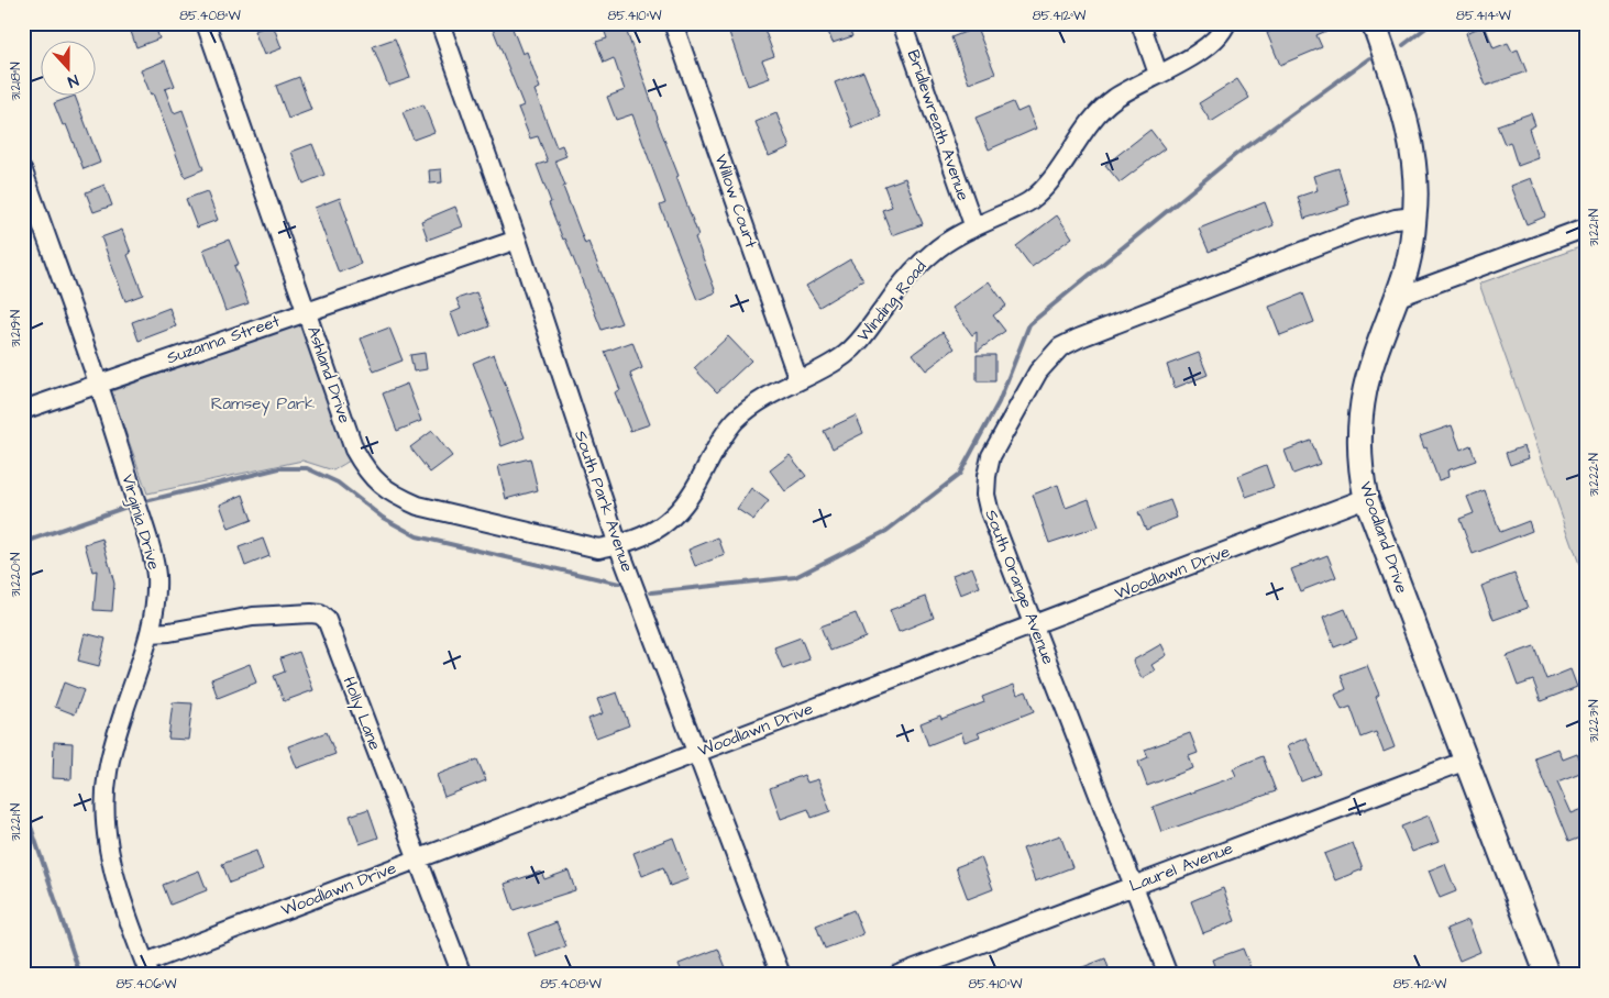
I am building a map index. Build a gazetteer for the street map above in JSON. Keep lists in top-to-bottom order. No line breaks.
{"streets":{"main road":["Woodland Drive"],"street":["Bridlewreath Avenue","Willow Court","Winding Road","Suzanna Street","Ashland Drive","South Park Avenue","Virginia Drive","Woodlawn Drive","South Orange Avenue","Holly Lane","Laurel Avenue"]},"crossings":[["Bridlewreath Avenue","Winding Road"],["Willow Court","Winding Road"],["Winding Road","Ashland Drive"],["Winding Road","South Park Avenue"],["Suzanna Street","Ashland Drive"],["Suzanna Street","South Park Avenue"],["Suzanna Street","Virginia Drive"],["Ashland Drive","South Park Avenue"],["South Park Avenue","Woodlawn Drive"],["Virginia Drive","Woodlawn Drive"],["Virginia Drive","Holly Lane"],["Woodland Drive","Woodlawn Drive"],["Woodland Drive","South Orange Avenue"],["Woodland Drive","Laurel Avenue"],["Woodlawn Drive","South Orange Avenue"],["Woodlawn Drive","Holly Lane"],["South Orange Avenue","Laurel Avenue"]],"parks":["Ramsey Park"],"north":"bottom","coordinates":["85.408°W","85.410°W","85.412°W","85.414°W","31.218°N","31.221°N","31.219°N","31.222°N","31.220°N","31.223°N","85.406°W"]}
